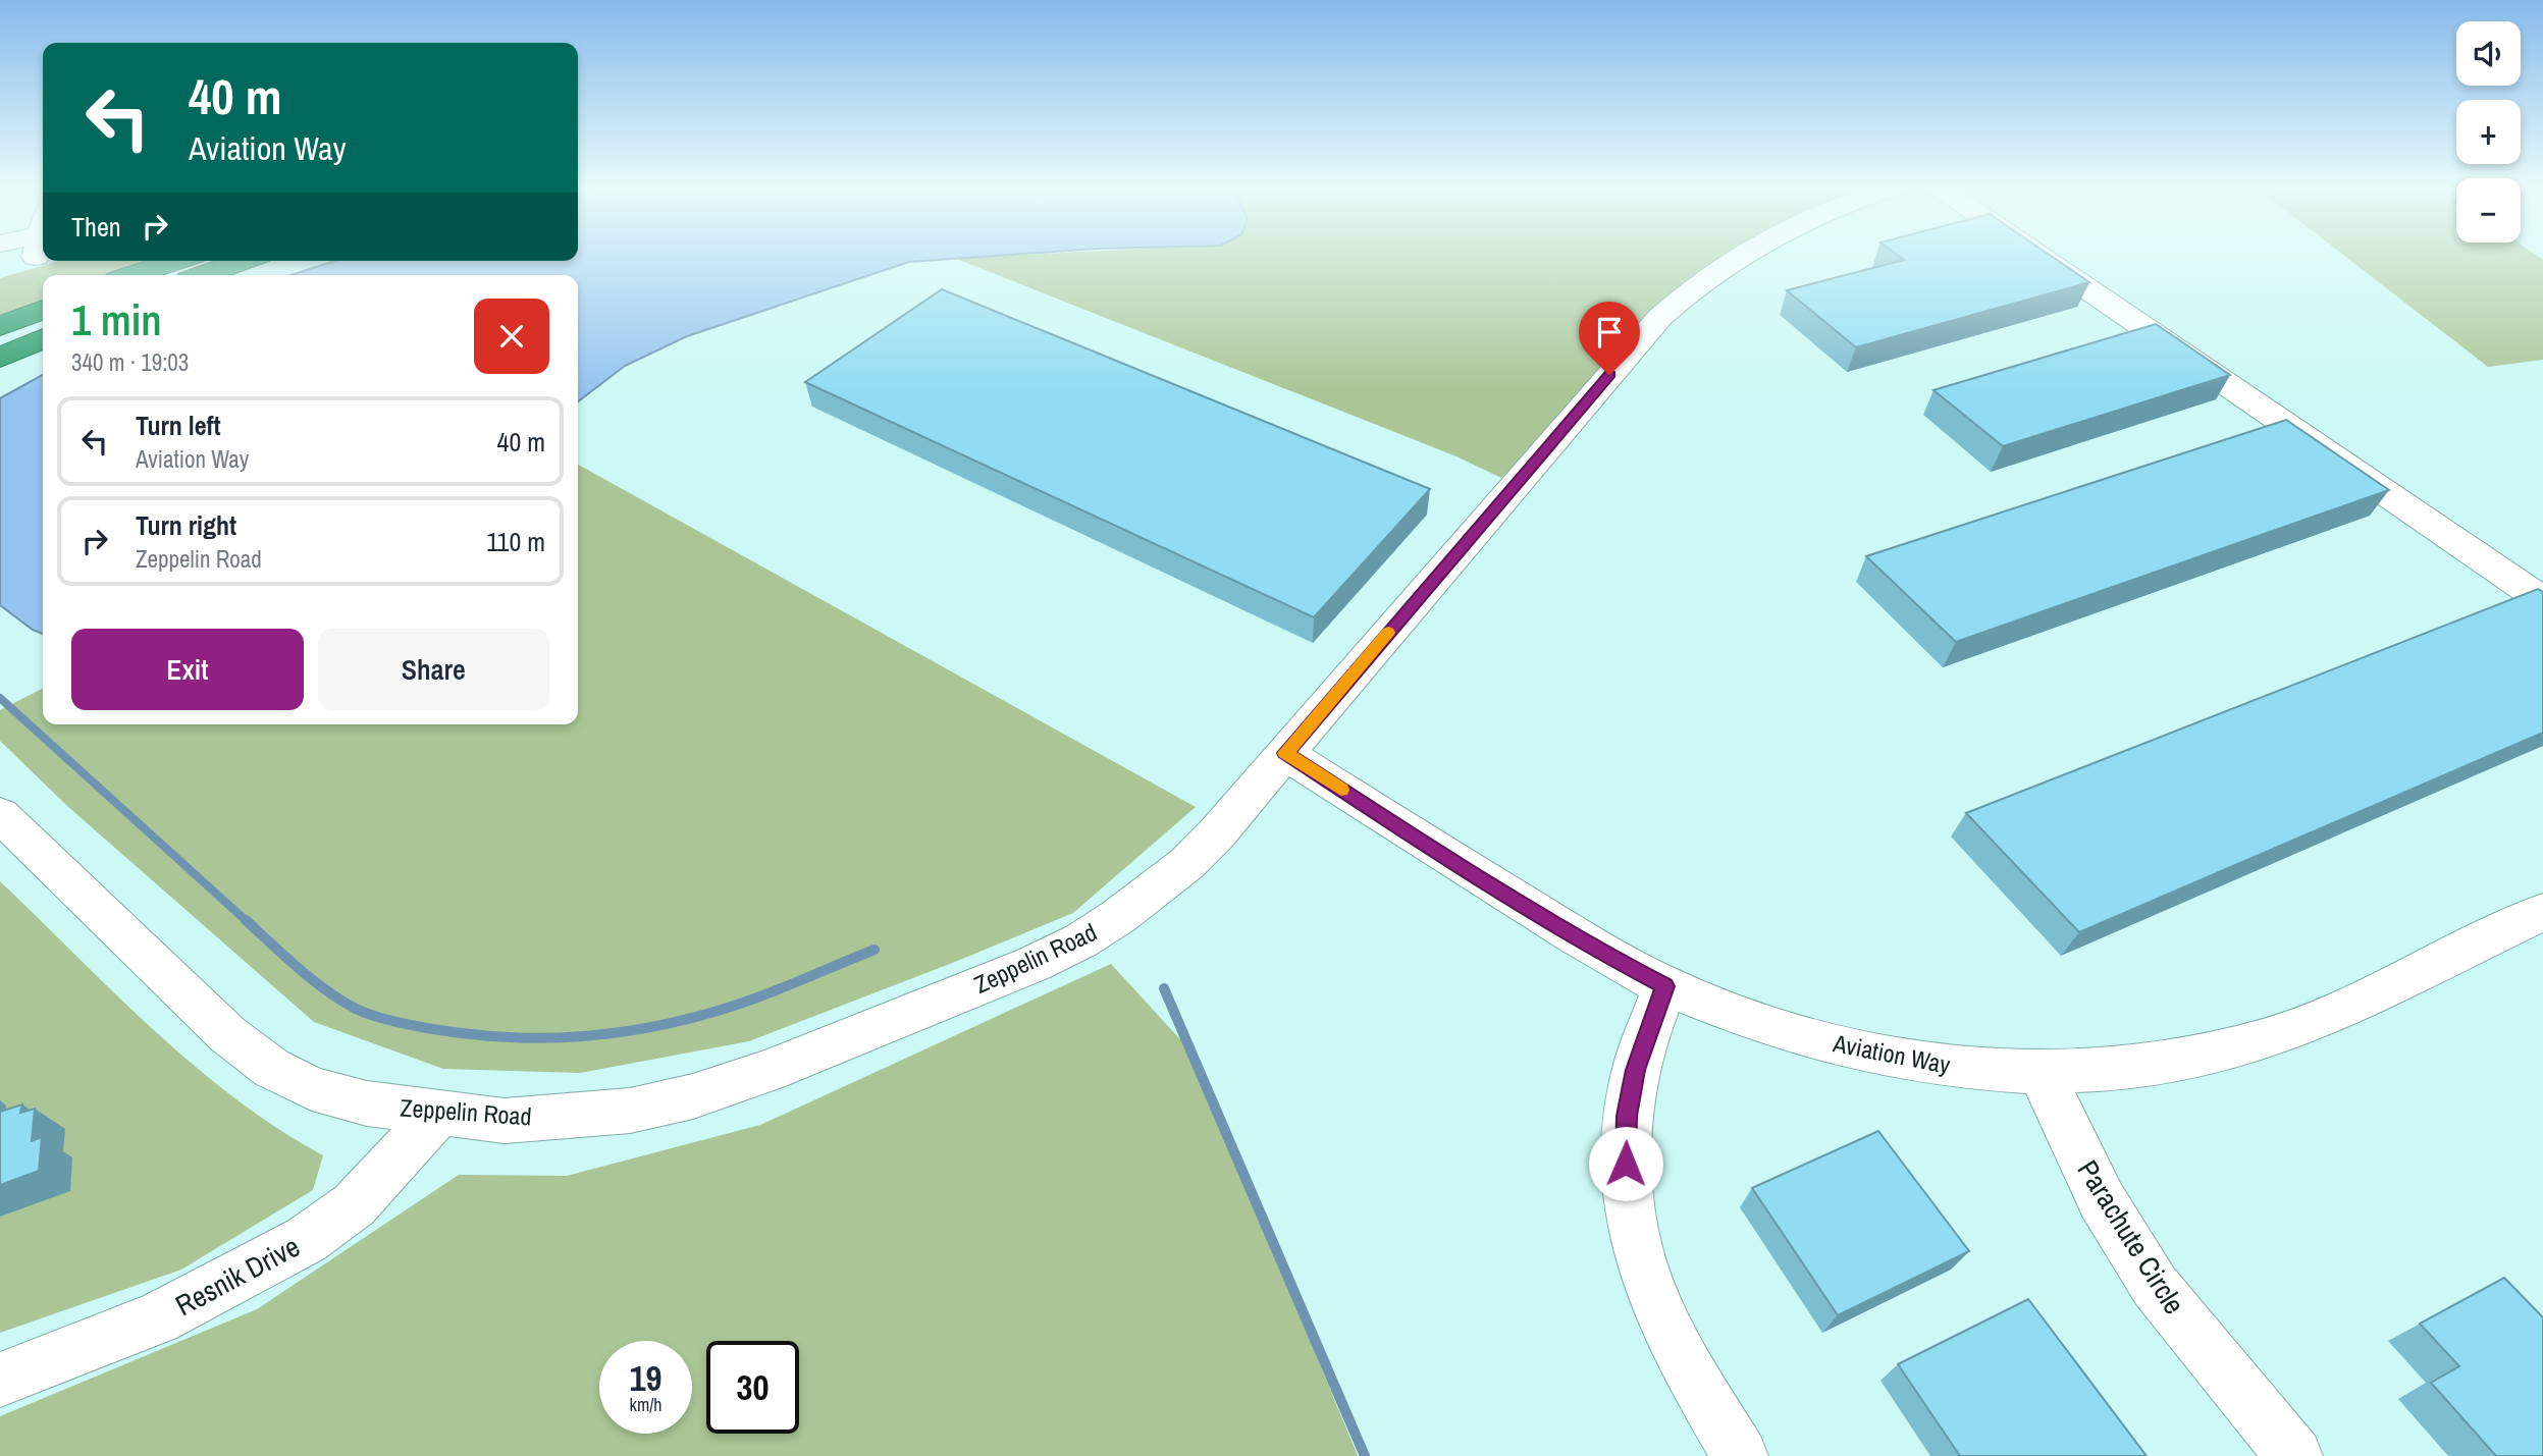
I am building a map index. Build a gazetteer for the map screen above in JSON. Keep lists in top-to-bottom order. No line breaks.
{"streets":{"street":["Zeppelin Road","Aviation Way","Parachute Circle","Resnik Drive"]},"crossings":[["Zeppelin Road","Aviation Way"],["Zeppelin Road","Resnik Drive"],["Aviation Way","Parachute Circle"]],"page":{"map_buttons":["+","−"],"turn":["40 m","Aviation Way"],"then":"Then","heading":["1 min","340 m · 19:03"],"list":[{"name":"Turn left","note":"Aviation Way","value":"40 m"},{"name":"Turn right","note":"Zeppelin Road","value":"110 m"}],"buttons":["Exit","Share"],"speed":"19 km/h","limit":"30"}}
